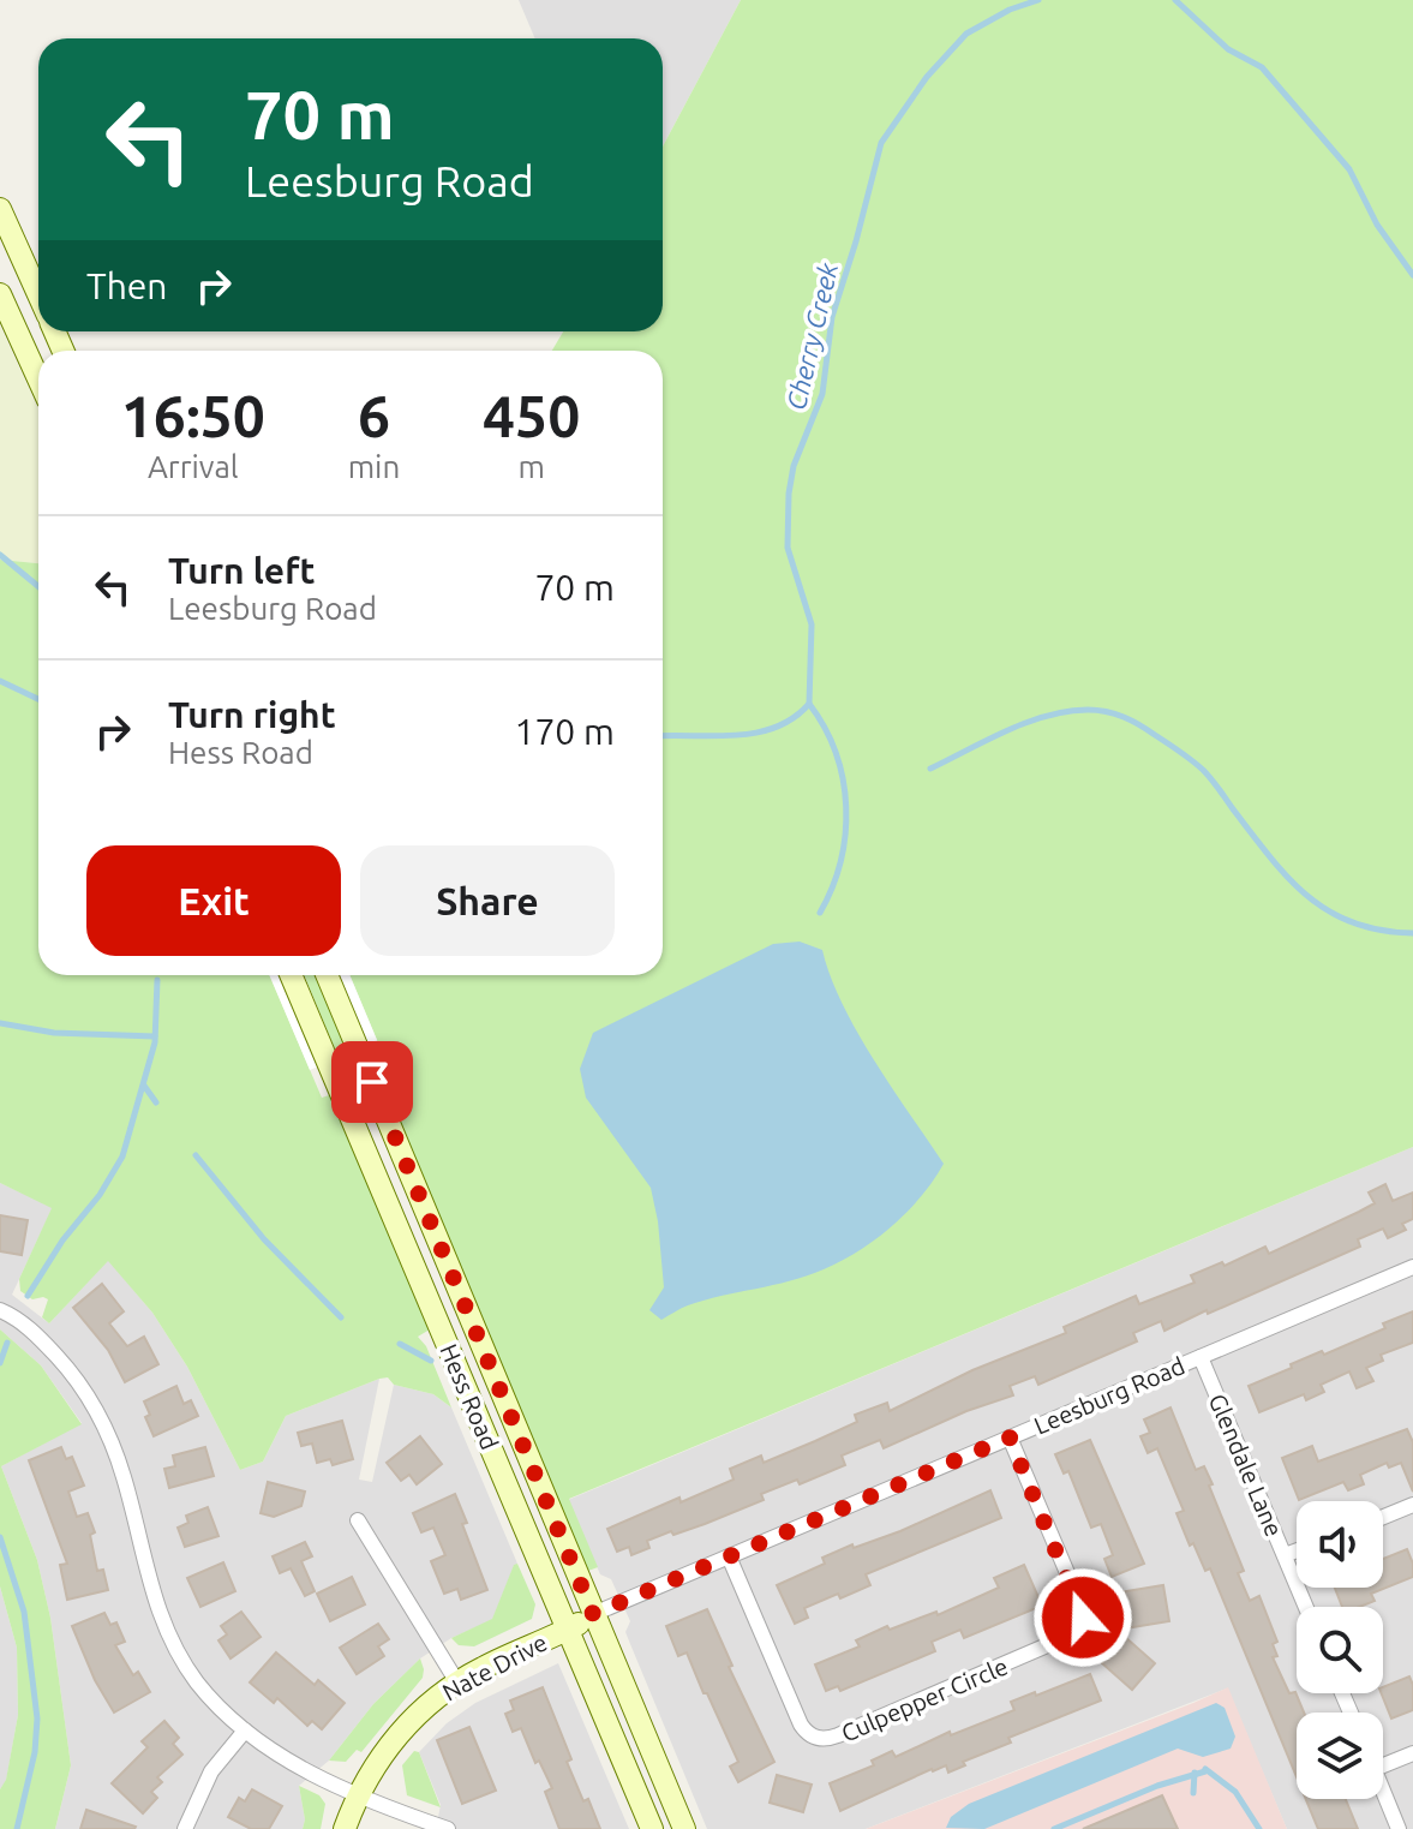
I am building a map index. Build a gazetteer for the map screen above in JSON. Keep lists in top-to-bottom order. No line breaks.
{"streets":{"main road":["Hess Road","Nate Drive"],"street":["Leesburg Road","Glendale Lane","Culpepper Circle"]},"crossings":[["Leesburg Road","Hess Road"],["Leesburg Road","Glendale Lane"],["Leesburg Road","Nate Drive"],["Leesburg Road","Culpepper Circle"],["Hess Road","Nate Drive"]],"water":["Cherry Creek"],"page":{"turn":["70 m","Leesburg Road"],"then":"Then","eta":["16:50","Arrival","6","min","450","m"],"list":[{"name":"Turn left","note":"Leesburg Road","value":"70 m"},{"name":"Turn right","note":"Hess Road","value":"170 m"}],"buttons":["Exit","Share"]}}
